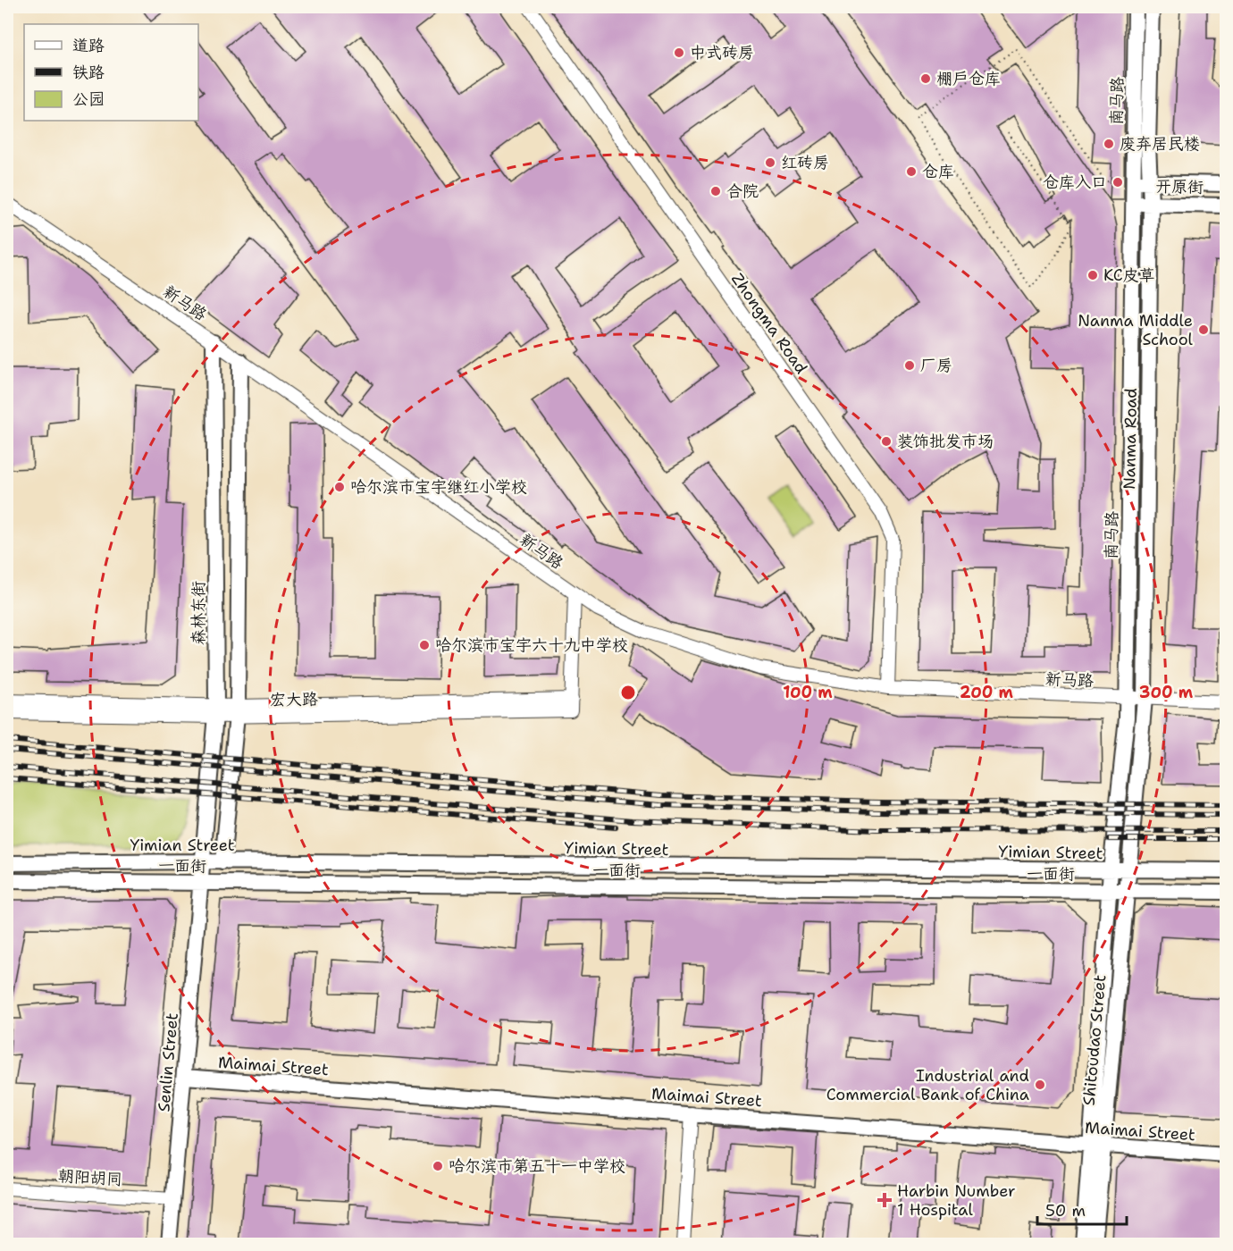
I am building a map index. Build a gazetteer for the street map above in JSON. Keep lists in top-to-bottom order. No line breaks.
{"streets":{"main road":["南马路","开原街","Nanma Road","森林东街","Yimian Street","一面街","Shitoudao Street","Senlin Street","Maimai Street"],"street":["新马路","Zhongma Road","宏大路","朝阳胡同"]},"crossings":[["南马路","开原街"],["南马路","新马路"],["南马路","Yimian Street"],["南马路","一面街"],["南马路","Shitoudao Street"],["南马路","Maimai Street"],["开原街","Nanma Road"],["新马路","Zhongma Road"],["新马路","Nanma Road"],["新马路","森林东街"],["新马路","宏大路"],["Nanma Road","Yimian Street"],["Nanma Road","Shitoudao Street"],["森林东街","宏大路"],["森林东街","Yimian Street"],["森林东街","一面街"],["森林东街","Senlin Street"],["Yimian Street","Shitoudao Street"],["一面街","Shitoudao Street"],["一面街","Senlin Street"],["Shitoudao Street","Maimai Street"],["Senlin Street","Maimai Street"],["Senlin Street","朝阳胡同"]],"places":{"other":["中式砖房","棚户仓库","废弃居民楼","红砖房","仓库","仓库入口","合院","KC皮草","Nanma Middle School","厂房","装饰批发市场","哈尔滨市宝宇继红小学校","哈尔滨市宝宇六十九中学校","Industrial and Commercial Bank of China","哈尔滨市第五十一中学校"],"health":["Harbin Number 1 Hospital"]},"legend":["道路","铁路","公园"],"scale_bar":"50 m","rings":["100 m","200 m","300 m"]}
